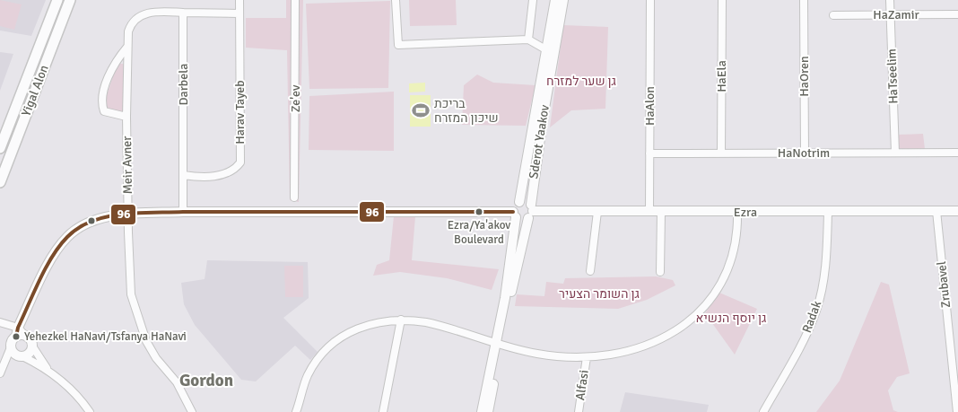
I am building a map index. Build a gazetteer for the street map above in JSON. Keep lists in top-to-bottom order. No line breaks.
{"streets":{"main road":["Yigal Alon"],"street":["HaZamir","HaEla","HaOren","HaTseelim","Darbela","Ze'ev","HaAlon","Harav Tayeb","Sderot Yaakov","HaNotrim","Meir Avner","Ezra","Zrubavel","Radak","Alfasi"]},"crossings":[["HaZamir","HaTseelim"],["HaEla","HaNotrim"],["HaOren","HaNotrim"],["HaTseelim","HaNotrim"],["Darbela","Harav Tayeb"],["Darbela","Meir Avner"],["HaAlon","HaNotrim"],["HaAlon","Ezra"],["Sderot Yaakov","Ezra"],["Ezra","Zrubavel"],["Ezra","Radak"]],"districts":["Gordon"],"parks":["גן שער למזרח","גן השומר הצעיר","גן יוסף הנשיא"],"places":{"sports":["בריכת שיכון המזרח"],"other":["Ezra/Ya'akov Boulevard","Yehezkel HaNavi/Tsfanya HaNavi"]},"lines":["transit line 96"]}
